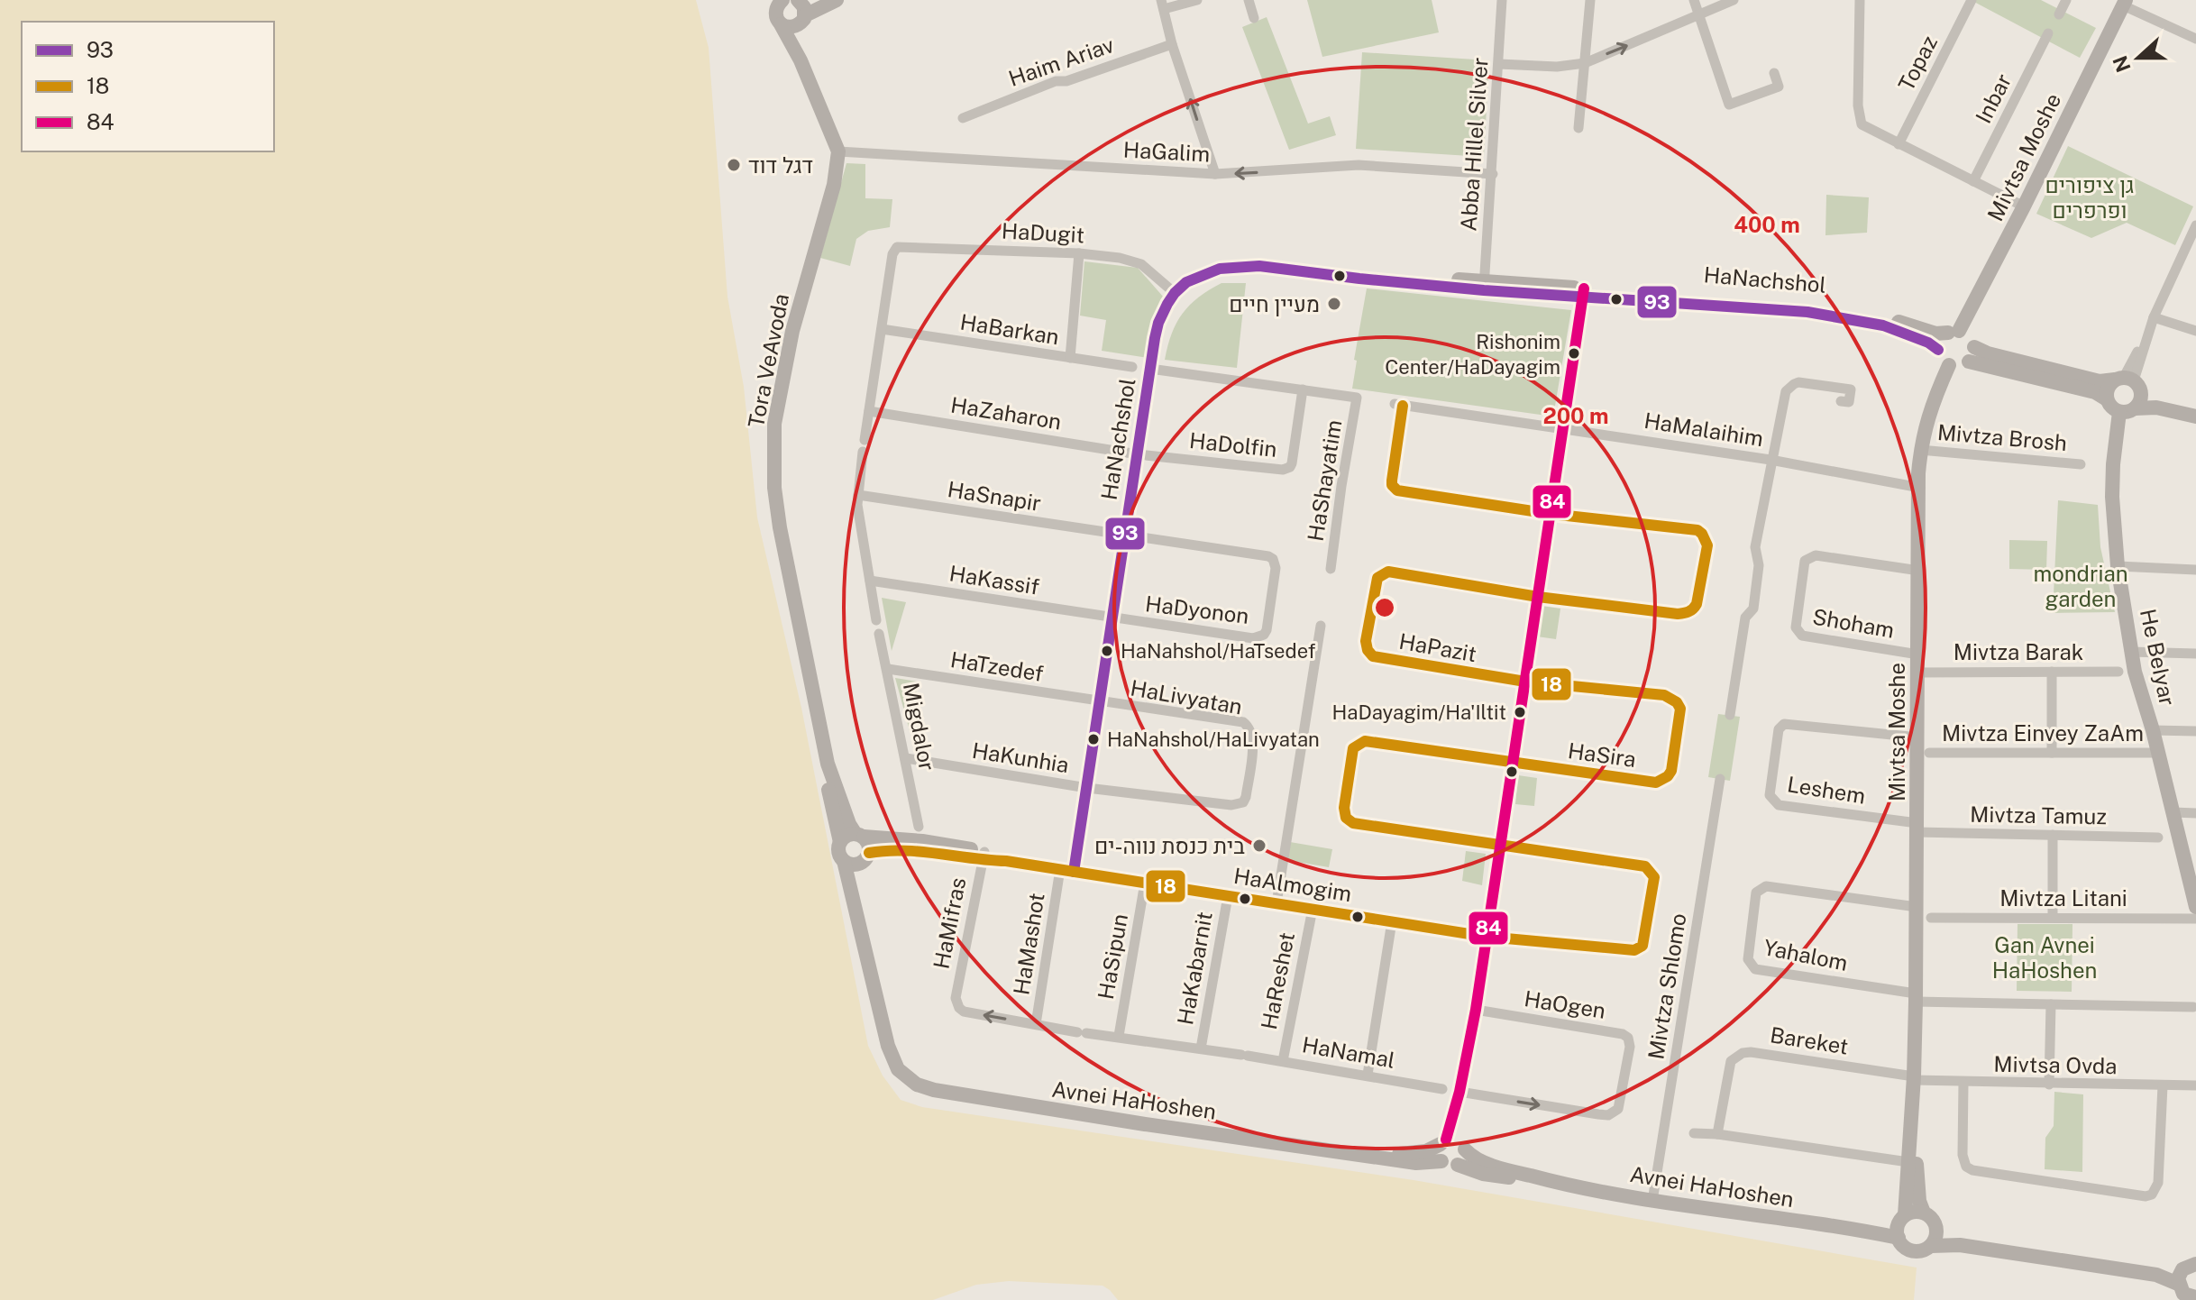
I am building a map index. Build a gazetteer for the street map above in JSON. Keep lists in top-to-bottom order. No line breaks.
{"streets":{"street":["Haim Ariav","Topaz","Inbar","Abba Hillel Silver","HaGalim","Mivtsa Moshe","HaDugit","HaNachshol","HaBarkan","Tora VeAvoda","HaZaharon","HaMalaihim","Mivtza Brosh","HaDolfin","HaShayatim","HaSnapir","HaKassif","HaDyonon","Shoham","HaPazit","Mivtza Barak","He BeIyar","HaTzedef","HaLivyatan","Migdalor","Mivtza Einvey ZaAm","HaSira","HaKunhia","Leshem","Mivtza Tamuz","HaAlmogim","Mivtza Litani","HaMifras","HaMashot","Yahalom","HaSipun","HaKabarnit","HaReshet","Mivtza Shlomo","HaOgen","Bareket","HaNamal","Mivtsa Ovda","Avnei HaHoshen"]},"crossings":[["Abba Hillel Silver","HaGalim"],["Abba Hillel Silver","HaNachshol"],["HaGalim","Tora VeAvoda"],["Mivtsa Moshe","HaNachshol"],["Mivtsa Moshe","HaMalaihim"],["Mivtsa Moshe","Mivtza Brosh"],["Mivtsa Moshe","Shoham"],["Mivtsa Moshe","Mivtza Barak"],["Mivtsa Moshe","Leshem"],["Mivtsa Moshe","Mivtza Tamuz"],["Mivtsa Moshe","Yahalom"],["Mivtsa Moshe","Bareket"],["Mivtsa Moshe","Mivtsa Ovda"],["Mivtsa Moshe","Avnei HaHoshen"],["HaDugit","HaNachshol"],["HaDugit","HaBarkan"],["HaNachshol","HaZaharon"],["HaNachshol","HaDolfin"],["HaNachshol","HaSnapir"],["HaNachshol","HaKassif"],["HaNachshol","HaDyonon"],["HaNachshol","HaTzedef"],["HaNachshol","HaLivyatan"],["HaNachshol","HaKunhia"],["HaNachshol","HaAlmogim"],["HaNachshol","HaMashot"],["Tora VeAvoda","HaAlmogim"],["HaZaharon","HaDolfin"],["HaDolfin","HaShayatim"],["HaSnapir","HaDyonon"],["HaKassif","HaDyonon"],["HaPazit","HaSira"],["He BeIyar","Mivtza Einvey ZaAm"],["HaTzedef","HaLivyatan"],["HaTzedef","Migdalor"],["HaLivyatan","HaKunhia"],["Migdalor","HaKunhia"],["Leshem","Mivtza Tamuz"],["HaAlmogim","HaMifras"],["HaAlmogim","HaMashot"],["HaAlmogim","HaSipun"],["HaAlmogim","HaKabarnit"],["HaAlmogim","HaReshet"],["HaMifras","HaNamal"],["HaMashot","HaNamal"],["HaSipun","HaNamal"],["HaKabarnit","HaNamal"],["HaReshet","HaNamal"],["Mivtza Shlomo","Avnei HaHoshen"],["Bareket","Mivtsa Ovda"]],"one_way":["HaGalim"],"parks":["גן ציפורים ופרפרים","mondrian garden","Gan Avnei HaHoshen"],"places":["דגל דוד","מעיין חיים","Rishonim Center/HaDayagim","HaNahshol/HaTsedef","HaDayagim/Ha'Iltit","HaNahshol/HaLivyatan","בית כנסת נווה-ים"],"lines":["transit line 93","transit line 84","transit line 18"],"legend":["93","18","84"],"north":"left","rings":["400 m","200 m"]}
